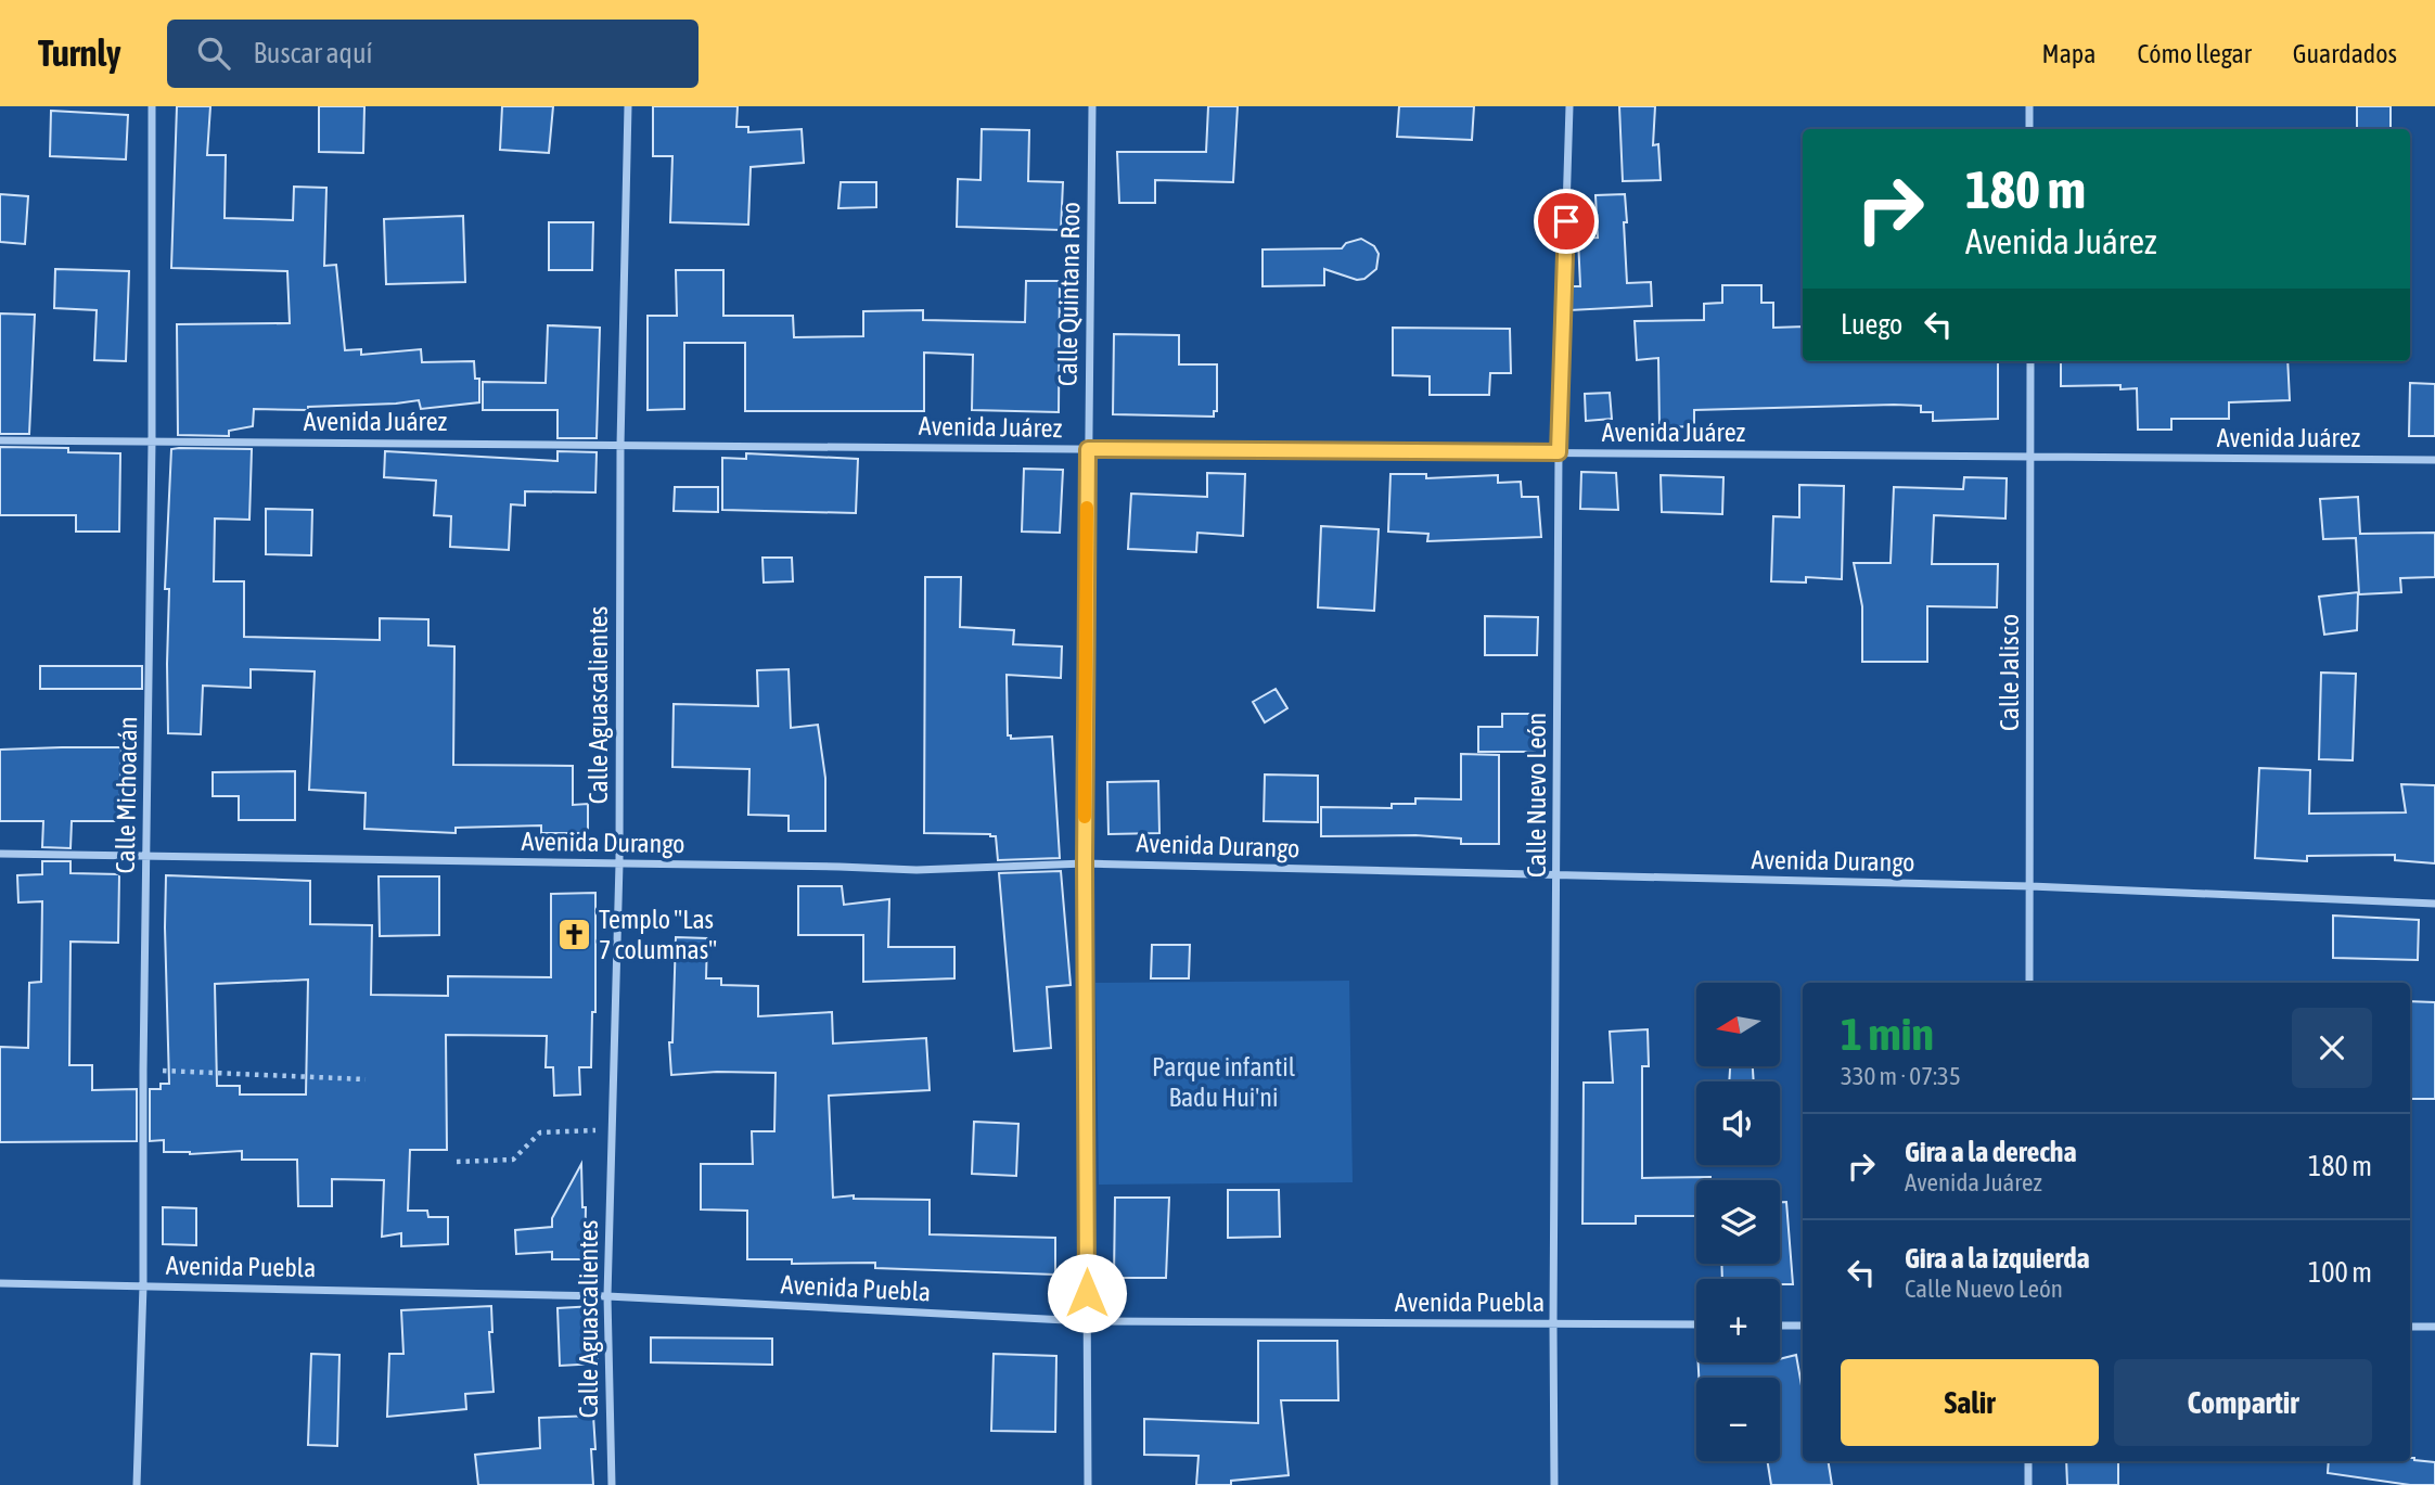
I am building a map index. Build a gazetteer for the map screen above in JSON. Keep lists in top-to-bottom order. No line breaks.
{"streets":{"street":["Calle Quintana Roo","Avenida Juárez","Calle Jalisco","Calle Aguascalientes","Calle Michoacán","Calle Nuevo León","Avenida Durango","Avenida Puebla"]},"crossings":[["Calle Quintana Roo","Avenida Juárez"],["Calle Quintana Roo","Avenida Durango"],["Calle Quintana Roo","Avenida Puebla"],["Avenida Juárez","Calle Jalisco"],["Avenida Juárez","Calle Aguascalientes"],["Avenida Juárez","Calle Michoacán"],["Avenida Juárez","Calle Nuevo León"],["Calle Jalisco","Avenida Durango"],["Calle Aguascalientes","Avenida Durango"],["Calle Aguascalientes","Avenida Puebla"],["Calle Michoacán","Avenida Durango"],["Calle Michoacán","Avenida Puebla"],["Calle Nuevo León","Avenida Durango"],["Calle Nuevo León","Avenida Puebla"]],"parks":["Parque infantil Badu Hui'ni"],"places":{"church":["Templo \"Las 7 columnas\""]},"north":"left","page":{"header":"Turnly","search":"Buscar aquí","nav":["Mapa","Cómo llegar","Guardados"],"turn":["180 m","Avenida Juárez"],"then":"Luego","map_buttons":["+","−"],"heading":["1 min","330 m · 07:35"],"list":[{"name":"Gira a la derecha","note":"Avenida Juárez","value":"180 m"},{"name":"Gira a la izquierda","note":"Calle Nuevo León","value":"100 m"}],"buttons":["Salir","Compartir"]}}
